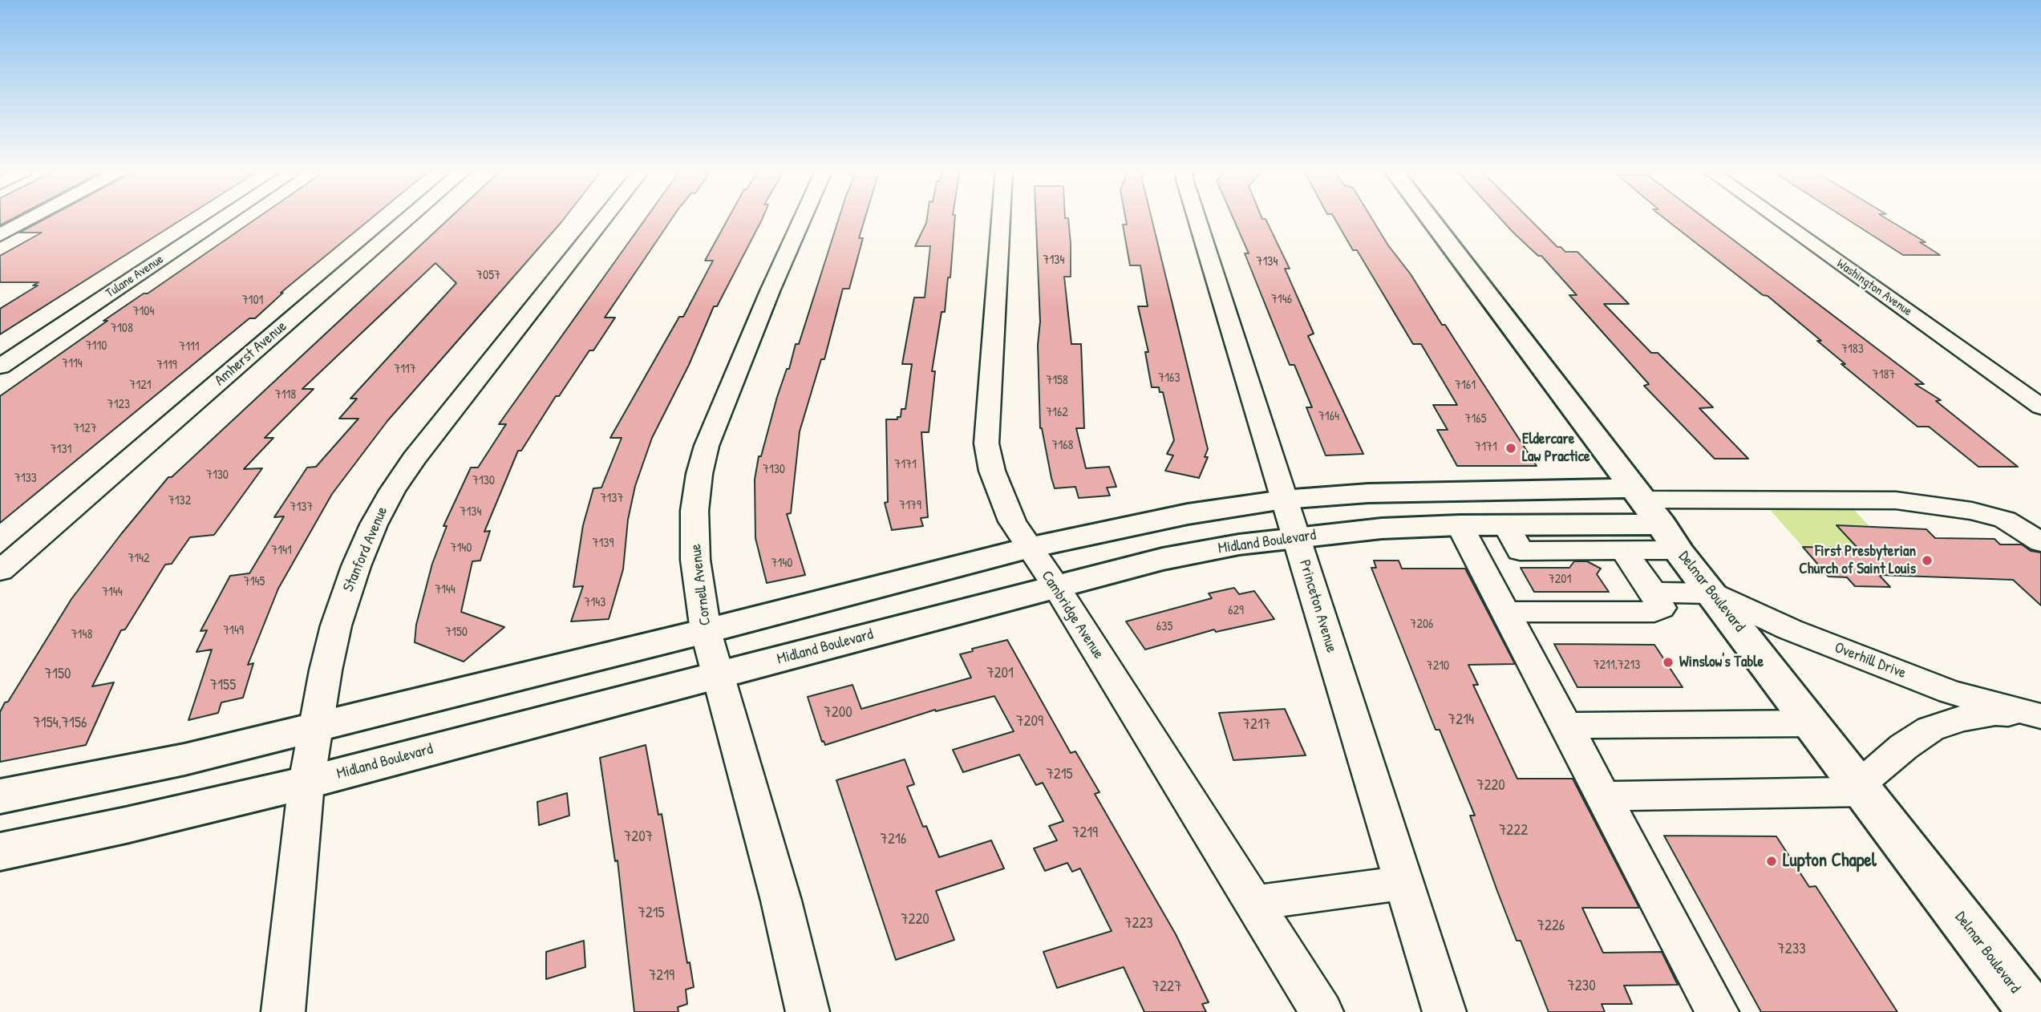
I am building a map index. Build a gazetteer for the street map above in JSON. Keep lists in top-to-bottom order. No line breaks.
{"streets":{"main road":["Midland Boulevard","Delmar Boulevard"],"street":["Tulane Avenue","Washington Avenue","Amherst Avenue","Stanford Avenue","Cornell Avenue","Princeton Avenue","Cambridge Avenue","Overhill Drive"]},"crossings":[["Midland Boulevard","Stanford Avenue"],["Midland Boulevard","Cornell Avenue"],["Midland Boulevard","Delmar Boulevard"],["Midland Boulevard","Princeton Avenue"],["Midland Boulevard","Cambridge Avenue"],["Delmar Boulevard","Overhill Drive"]],"places":["Eldercare Law Practice","First Presbyterian Church of Saint Louis","Winslow's Table","Lupton Chapel"],"house_numbers":["7134","7134","7057","7146","7101","7104","7108","7110","7111","7183","7114","7119","7117","7187","7163","7158","7121","7161","7118","7123","7162","7164","7165","7127","7168","7171","7131","7171","7130","7130","7133","7130","7137","7132","7179","7137","7134","7139","7140","7141","7142","7140","7201","7145","7144","7144","7143","629","7206","635","7149","7150","7148","7211,7213","7210","7201","7150","7155","7200","7214","7209","7154,7156","7217","7215","7220","7222","7219","7207","7216","7215","7220","7223","7226","7233","7219","7230","7227"]}
